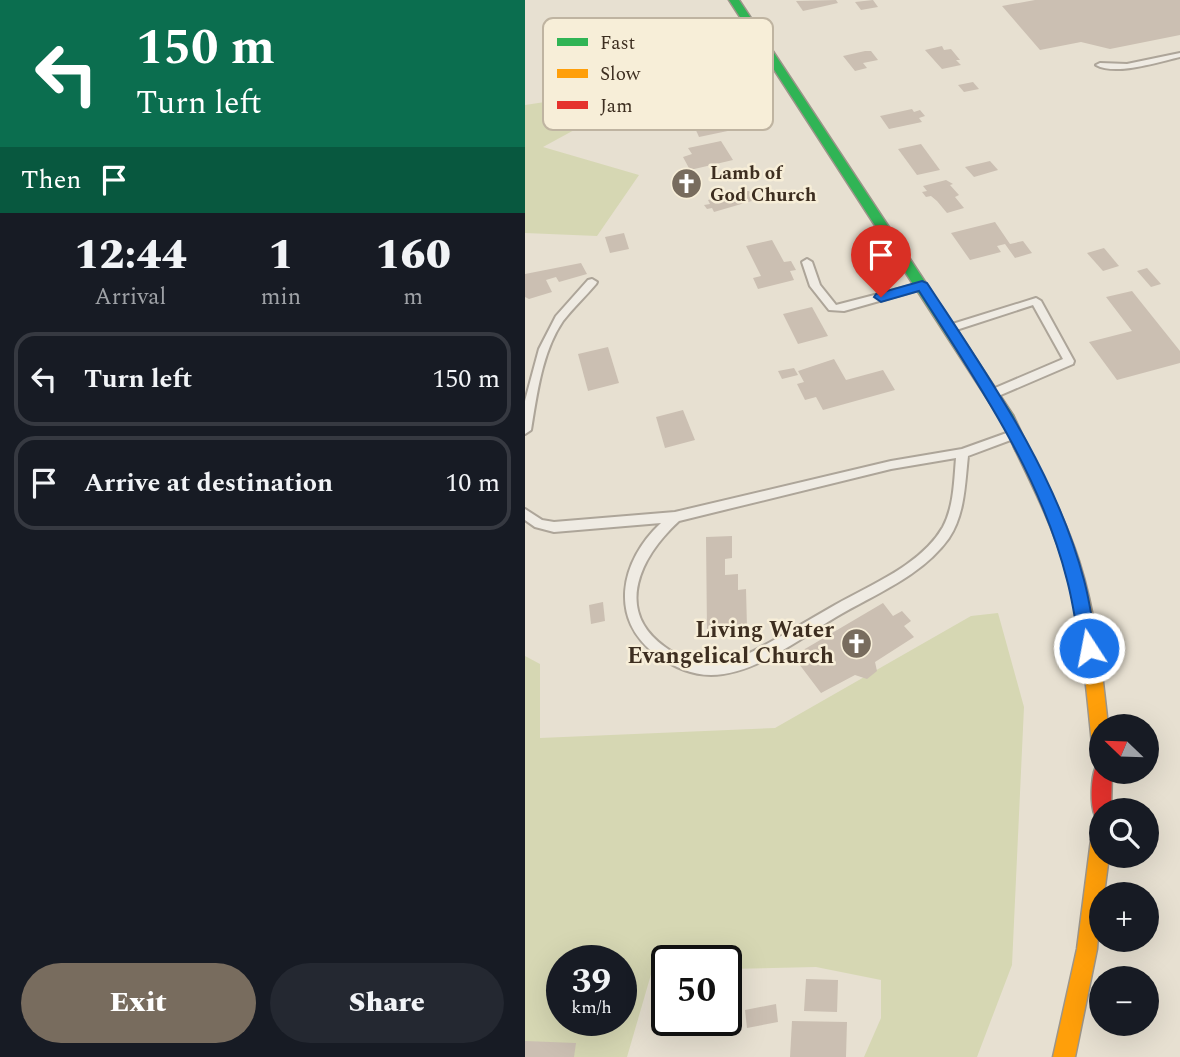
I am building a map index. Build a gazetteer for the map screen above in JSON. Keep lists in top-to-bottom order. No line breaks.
{"places":{"church":["Lamb of God Church","Living Water Evangelical Church"]},"legend":["Fast","Slow","Jam"],"north":"top left","page":{"turn":["150 m","Turn left"],"then":"Then","eta":["12:44","Arrival","1","min","160","m"],"list":[{"name":"Turn left","value":"150 m"},{"name":"Arrive at destination","value":"10 m"}],"map_buttons":["+","−"],"speed":"39 km/h","limit":"50","buttons":["Exit","Share"]}}
